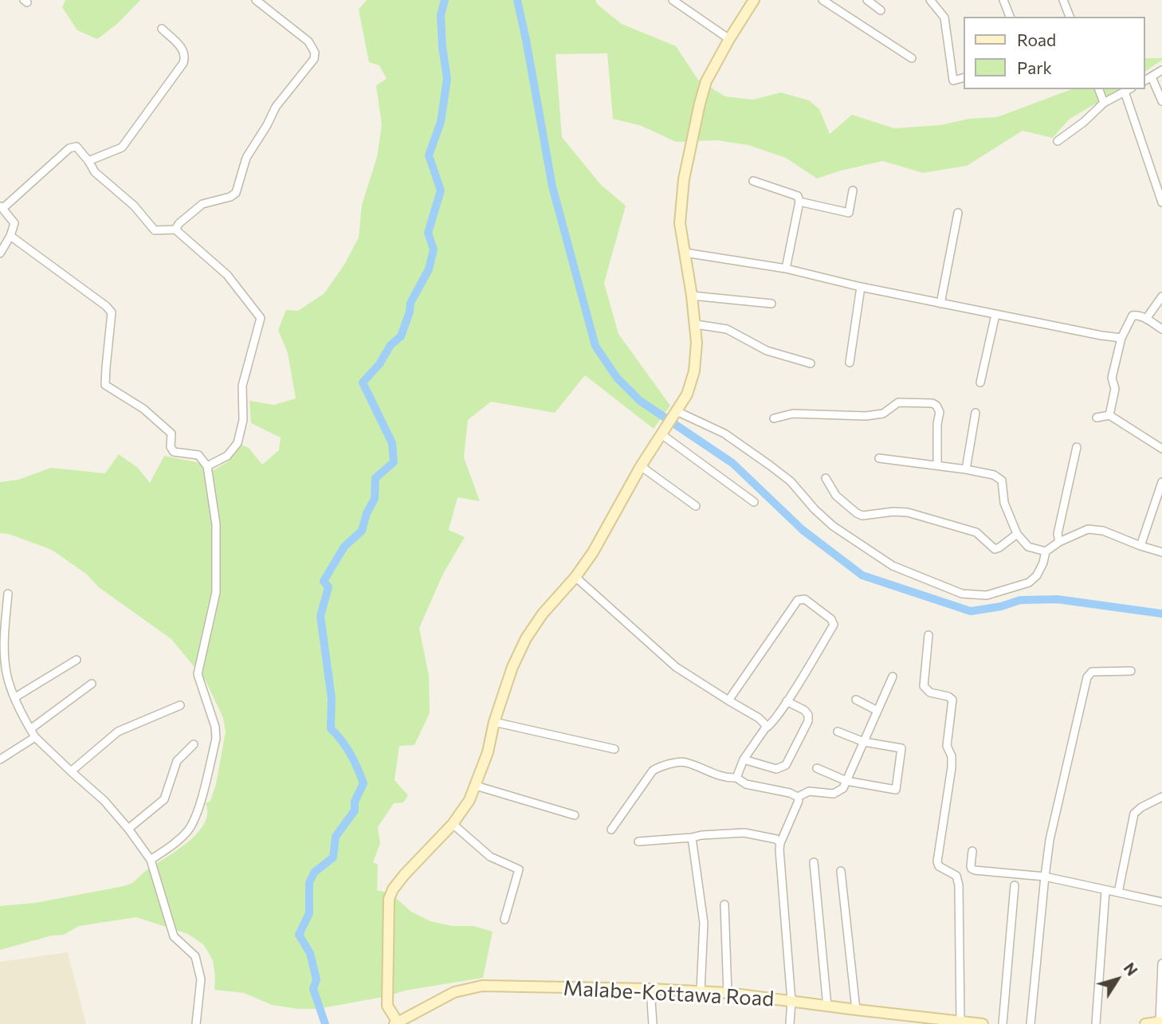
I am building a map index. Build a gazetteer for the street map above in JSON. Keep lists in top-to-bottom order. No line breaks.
{"streets":{"street":["Malabe-Kottawa Road"]},"legend":["Road","Park"],"north":"top right"}
